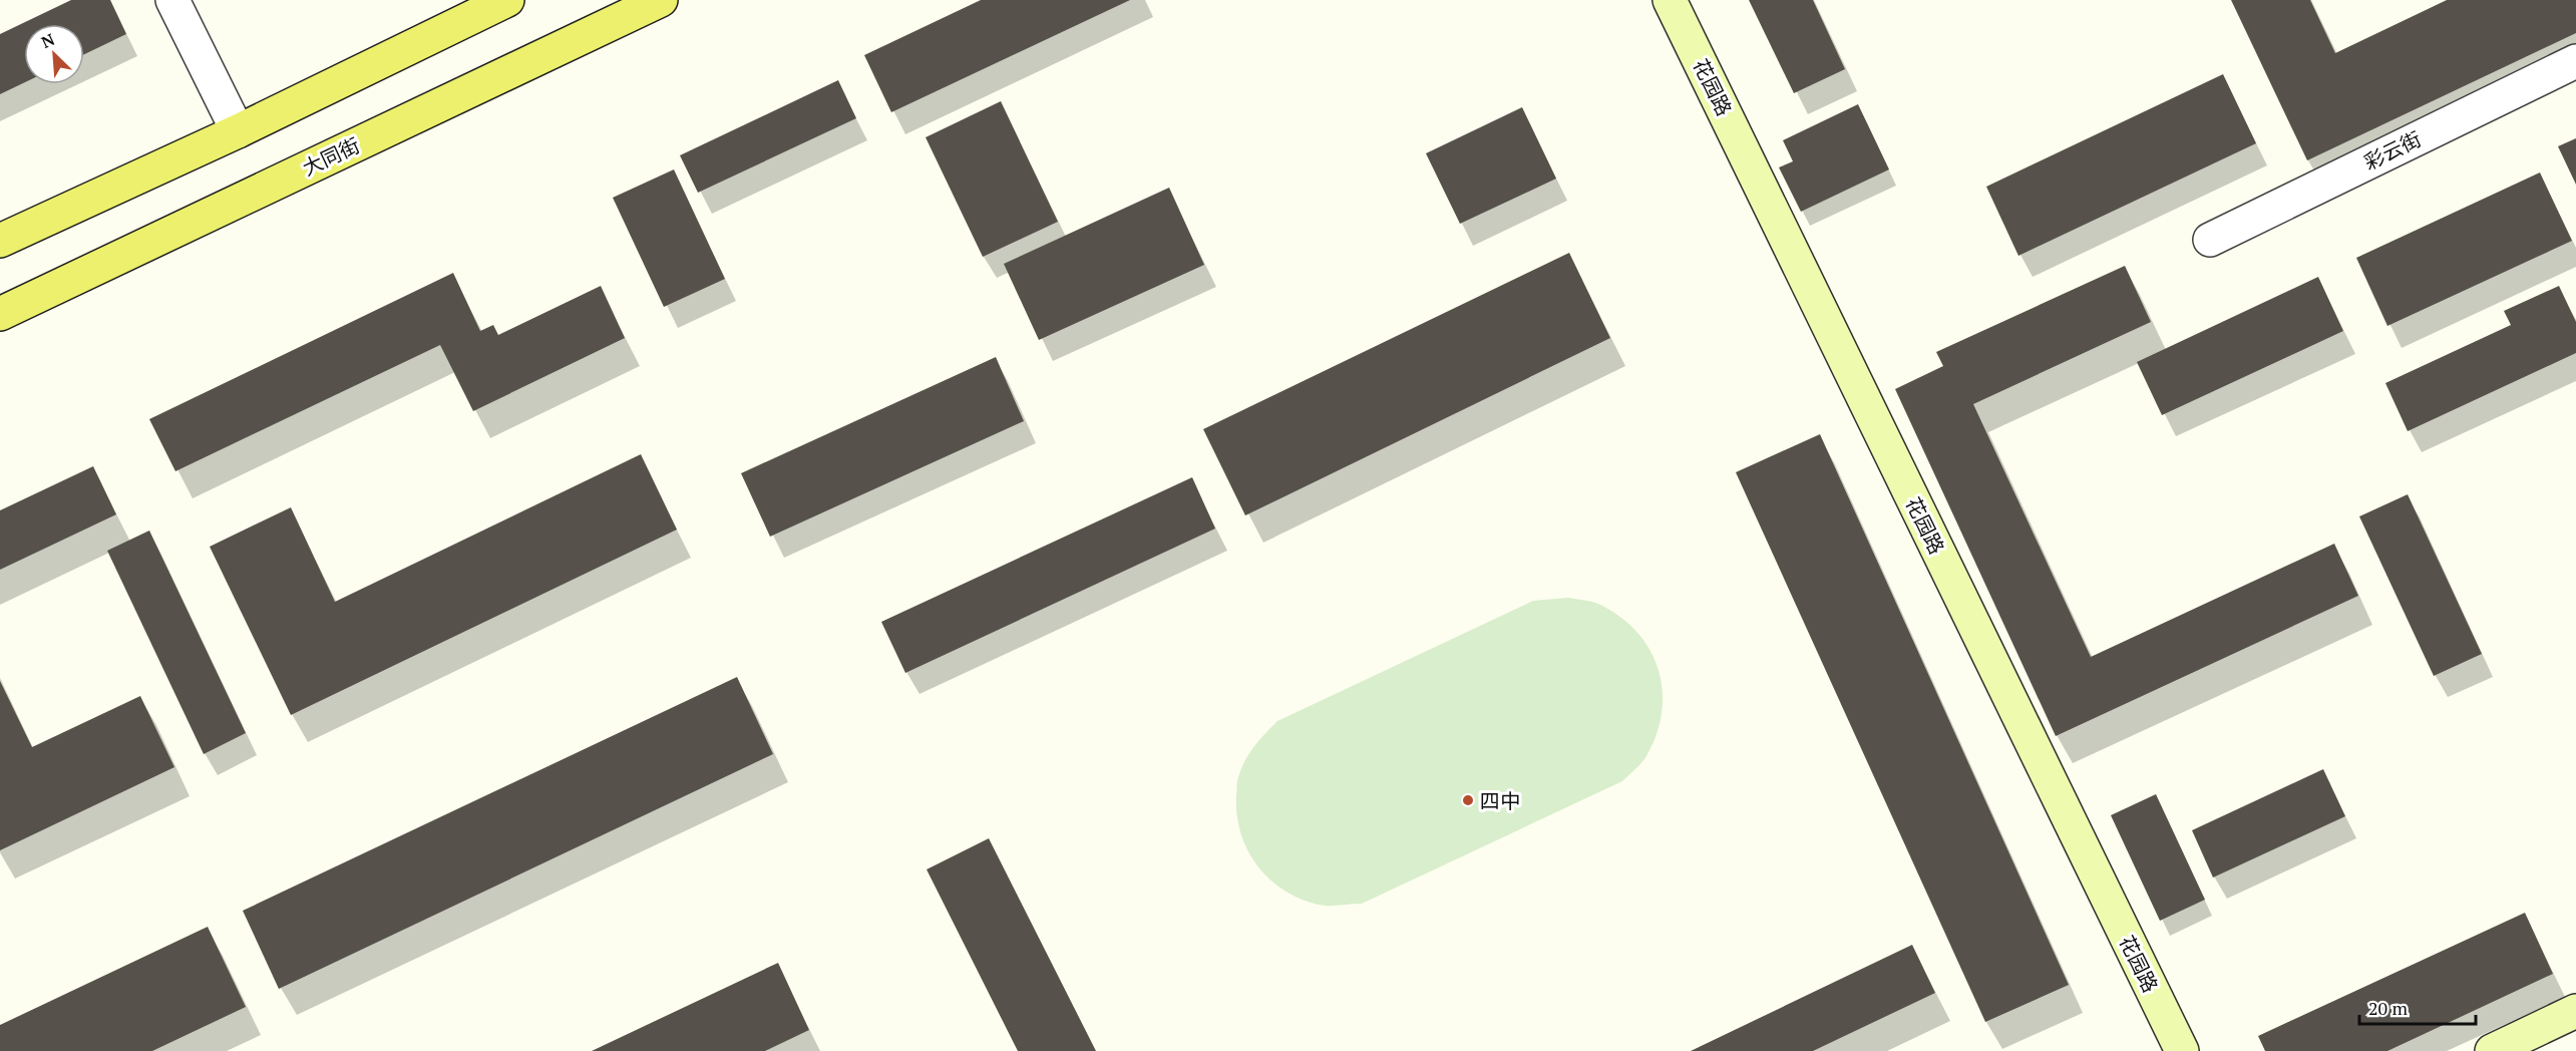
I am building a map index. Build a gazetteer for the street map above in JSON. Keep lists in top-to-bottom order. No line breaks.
{"streets":{"main road":["大同街"],"street":["花园路","彩云街"]},"places":["四中"],"scale_bar":"20 m","north":"top left"}
